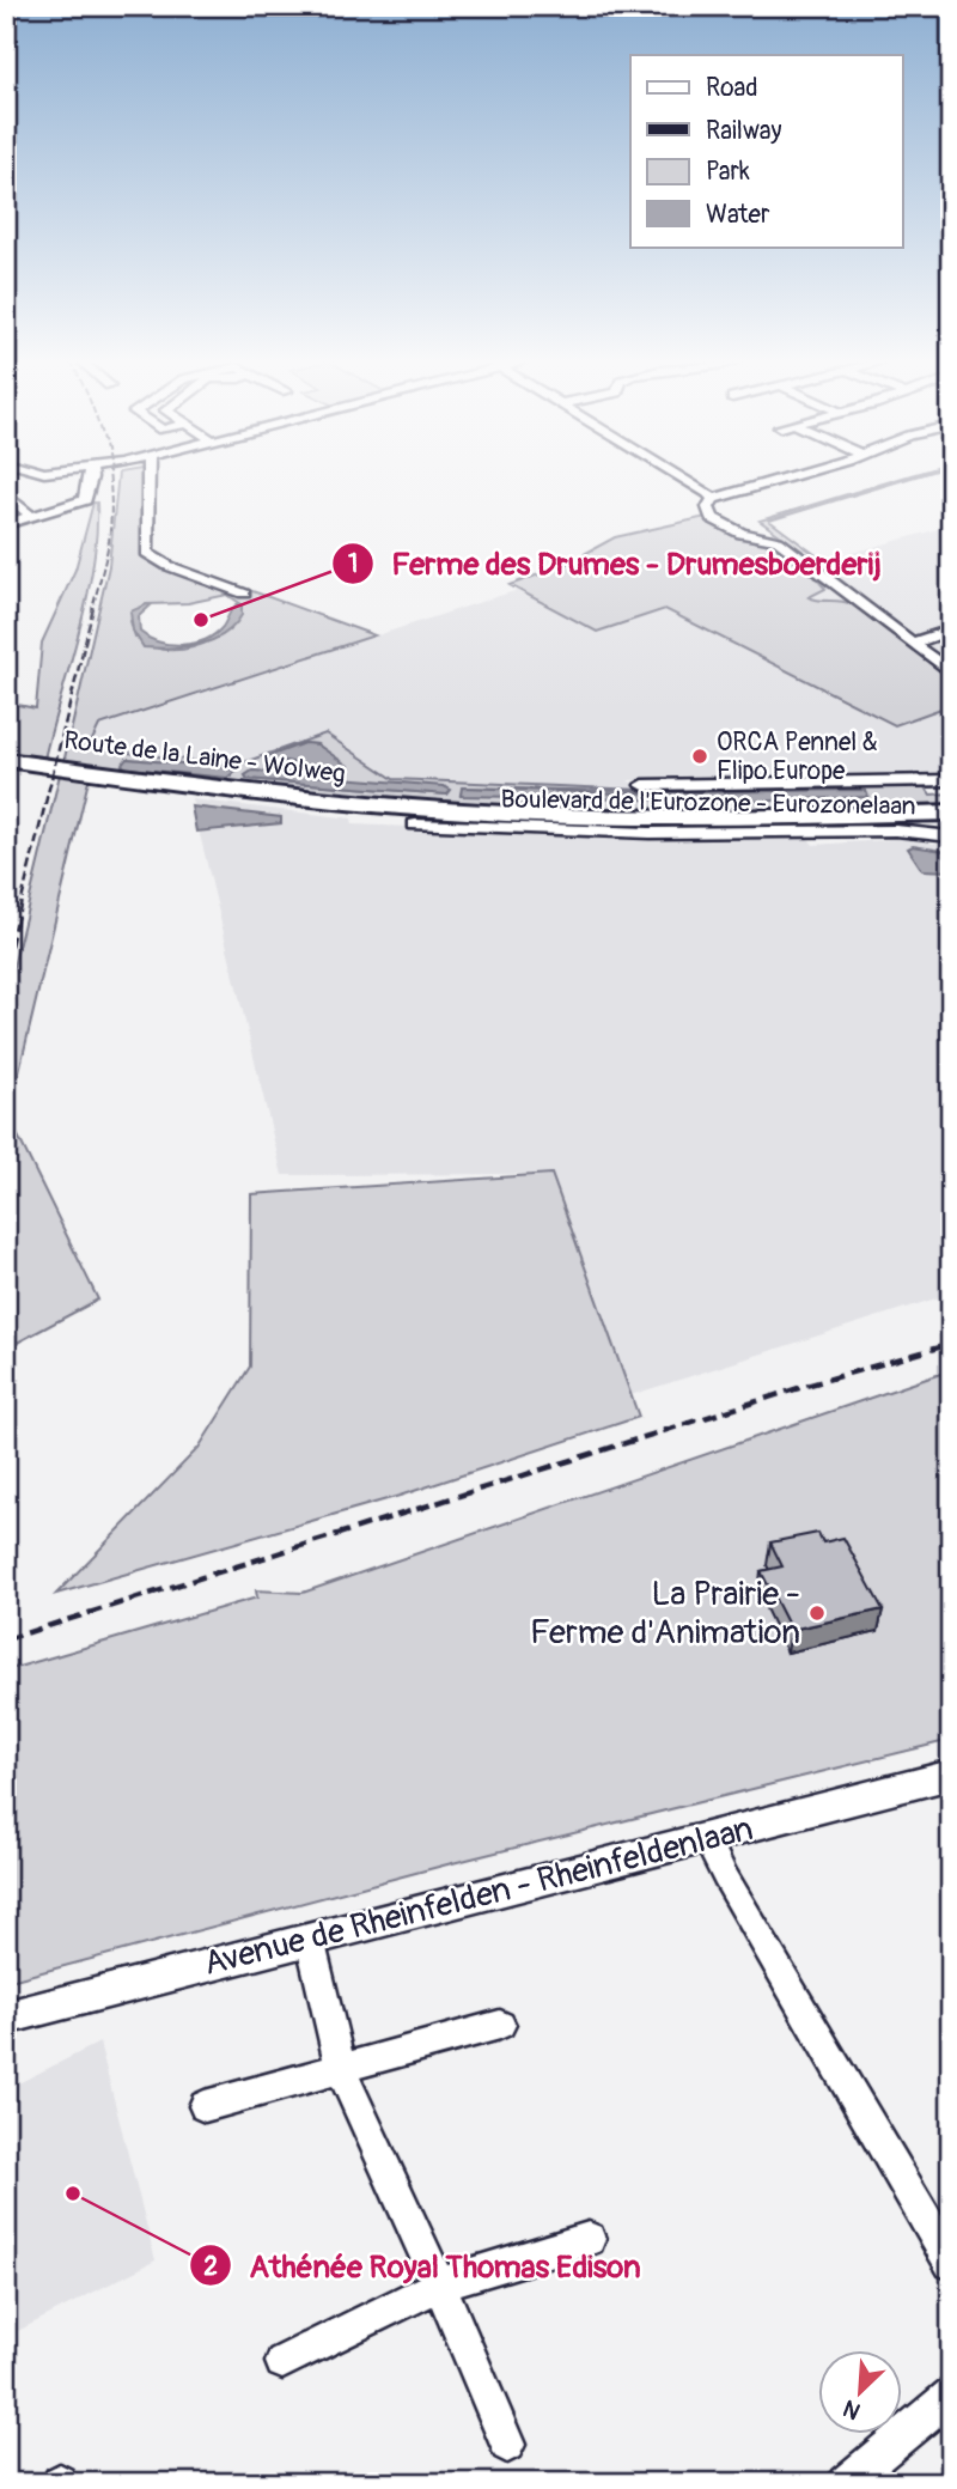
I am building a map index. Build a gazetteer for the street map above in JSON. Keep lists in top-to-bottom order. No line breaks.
{"streets":{"highway":["Route de la Laine - Wolweg","Boulevard de l'Eurozone - Eurozonelaan"],"main road":["Avenue de Rheinfelden - Rheinfeldenlaan"]},"crossings":[["Route de la Laine - Wolweg","Boulevard de l'Eurozone - Eurozonelaan"]],"places":["Ferme des Drumes - Drumesboerderij","ORCA Pennel & Flipo Europe","La Prairie - Ferme d'Animation","Athénée Royal Thomas Edison"],"legend":["Road","Railway","Park","Water"],"north":"bottom left"}
